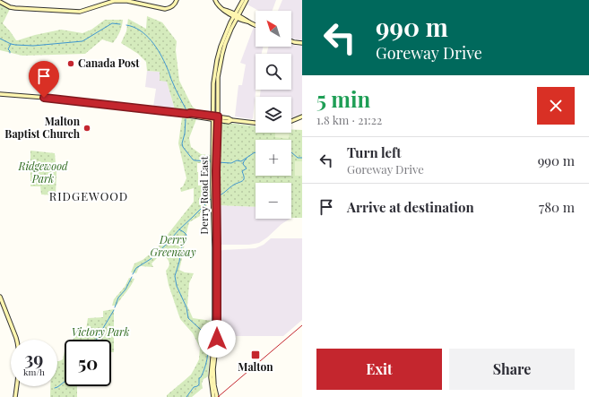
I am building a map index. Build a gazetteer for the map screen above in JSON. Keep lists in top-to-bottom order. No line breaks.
{"streets":{"main road":["Derry Road East"]},"districts":["RIDGEWOOD"],"parks":["Ridgewood Park","Derry Greenway","Victory Park"],"places":{"other":["Canada Post","Malton Baptist Church"],"transit":["Malton"]},"north":"top left","page":{"turn":["990 m","Goreway Drive"],"map_buttons":["+","−"],"heading":["5 min","1.8 km · 21:22"],"list":[{"name":"Turn left","note":"Goreway Drive","value":"990 m"},{"name":"Arrive at destination","value":"780 m"}],"speed":"39 km/h","limit":"50","buttons":["Exit","Share"]}}
